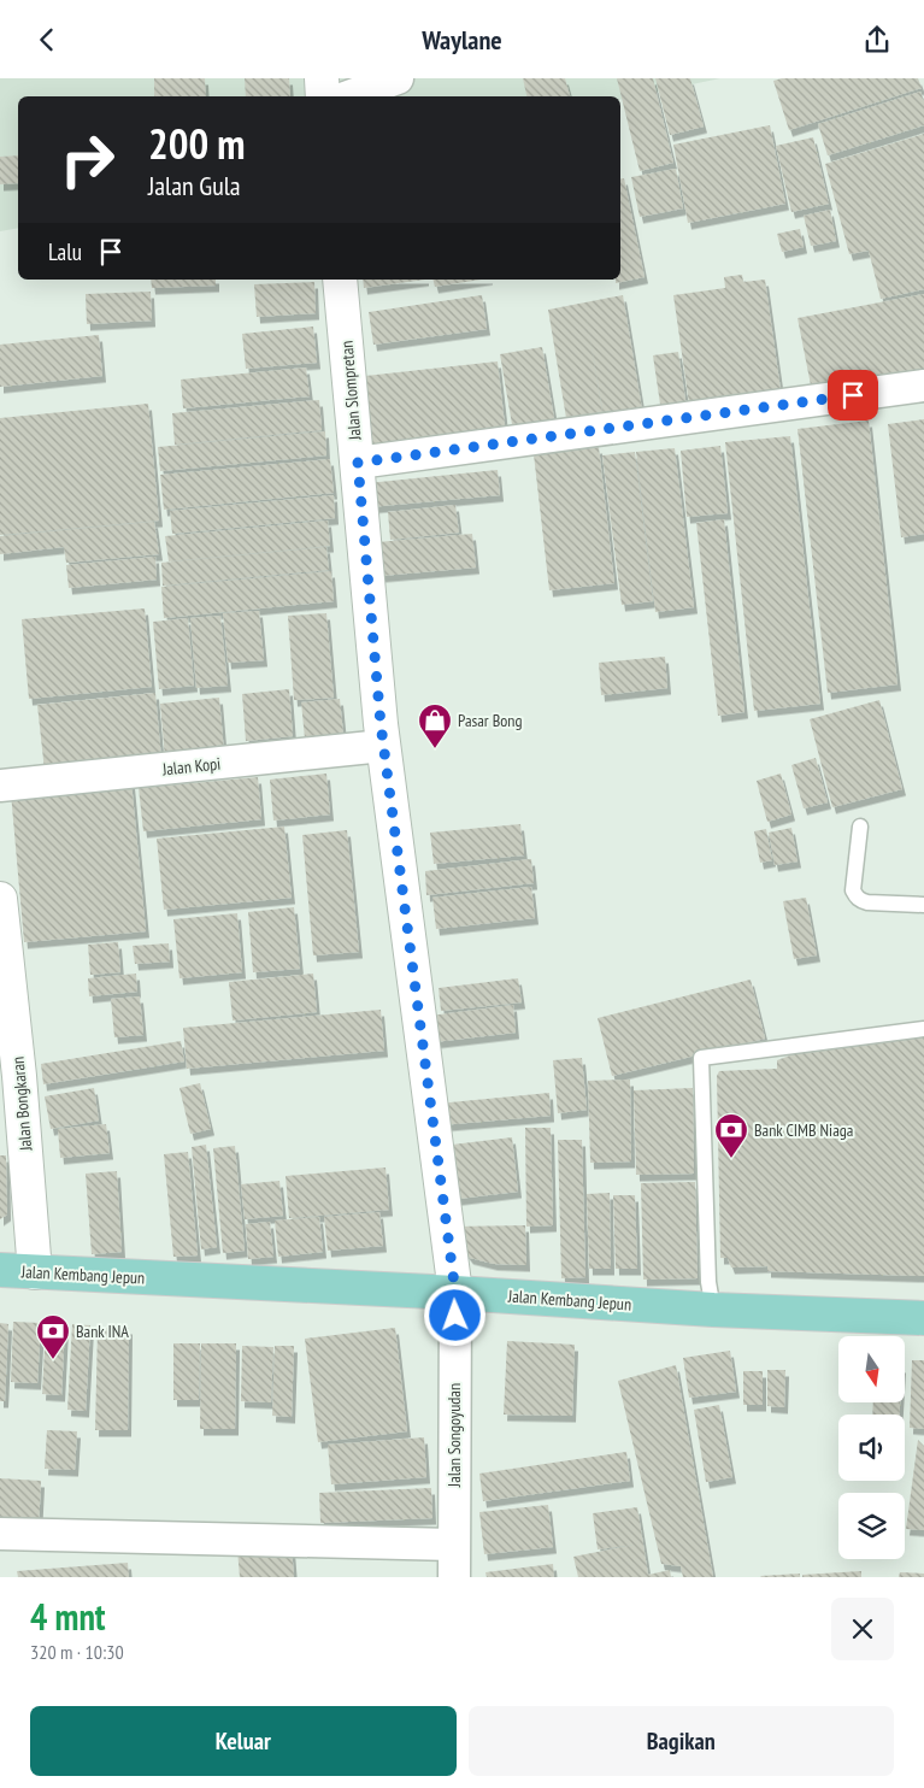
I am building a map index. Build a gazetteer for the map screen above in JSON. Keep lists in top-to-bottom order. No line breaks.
{"streets":{"main road":["Jalan Kembang Jepun"],"street":["Jalan Slompretan","Jalan Kopi","Jalan Bongkaran","Jalan Songoyudan"]},"crossings":[["Jalan Slompretan","Jalan Kopi"],["Jalan Slompretan","Jalan Kembang Jepun"],["Jalan Slompretan","Jalan Songoyudan"],["Jalan Bongkaran","Jalan Kembang Jepun"],["Jalan Kembang Jepun","Jalan Songoyudan"]],"places":{"shop":["Pasar Bong"],"bank":["Bank CIMB Niaga","Bank INA"]},"north":"bottom","page":{"header":"Waylane","turn":["200 m","Jalan Gula"],"then":"Lalu","heading":["4 mnt","320 m · 10:30"],"buttons":["Keluar","Bagikan"]}}
